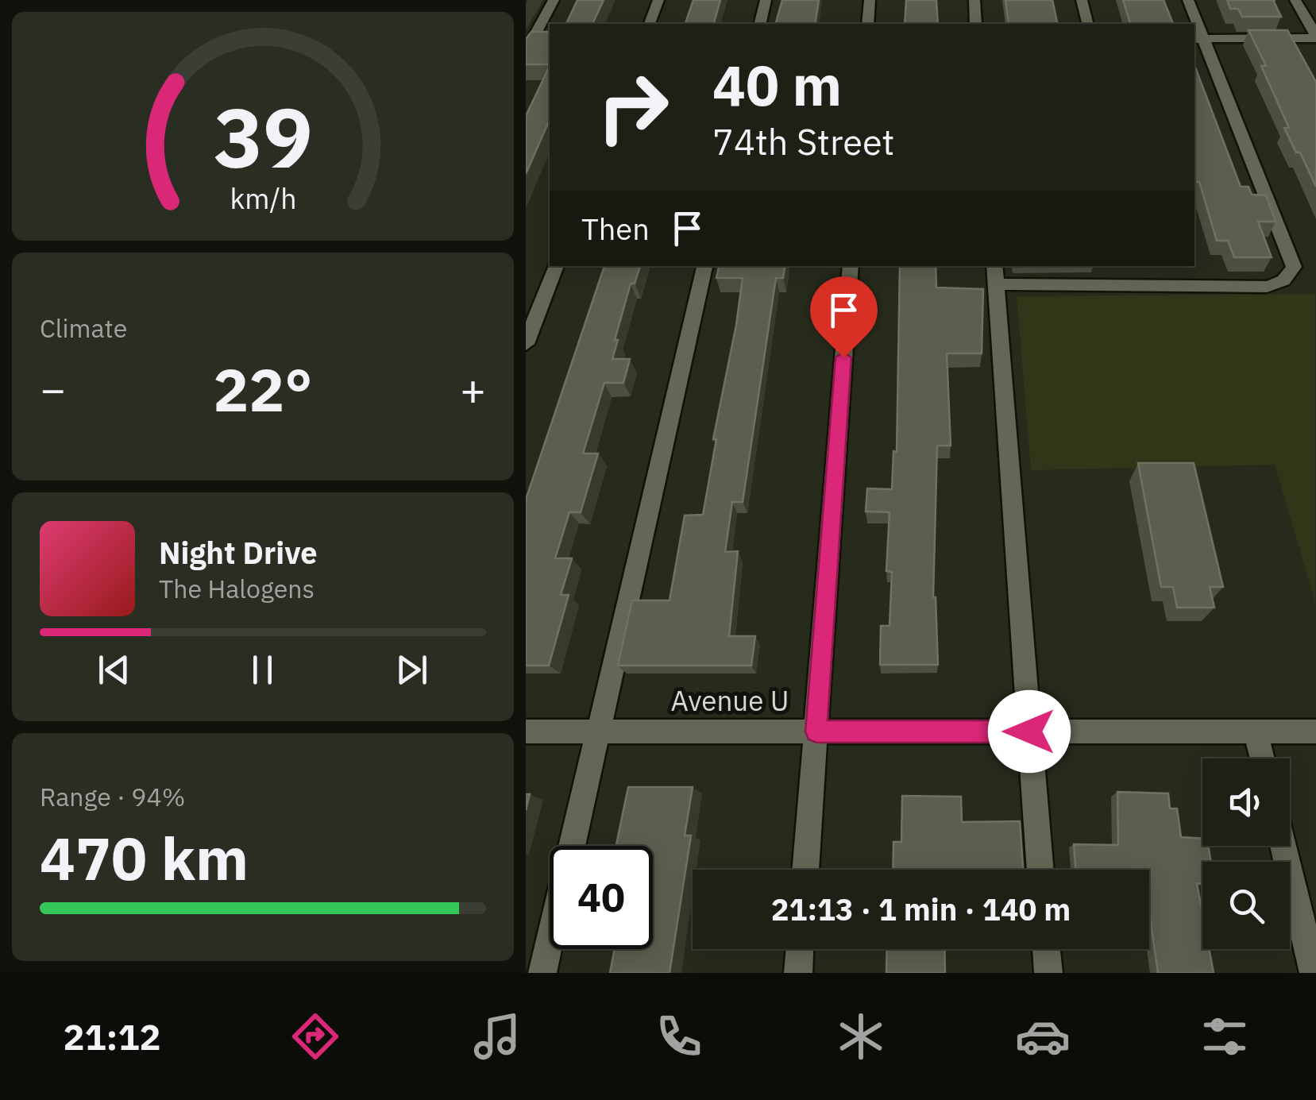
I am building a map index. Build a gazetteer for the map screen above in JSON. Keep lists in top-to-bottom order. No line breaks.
{"streets":{"street":["Avenue U"]},"page":{"turn":["40 m","74th Street"],"then":"Then","tile":["Climate",["Range · 94%","470 km"]],"heat":["−","22°","+"],"song":["Night Drive","The Halogens"],"limit":"40","trip":"21:13 · 1 min · 140 m","tabs":"21:12","gauge":["39","km/h"]}}
